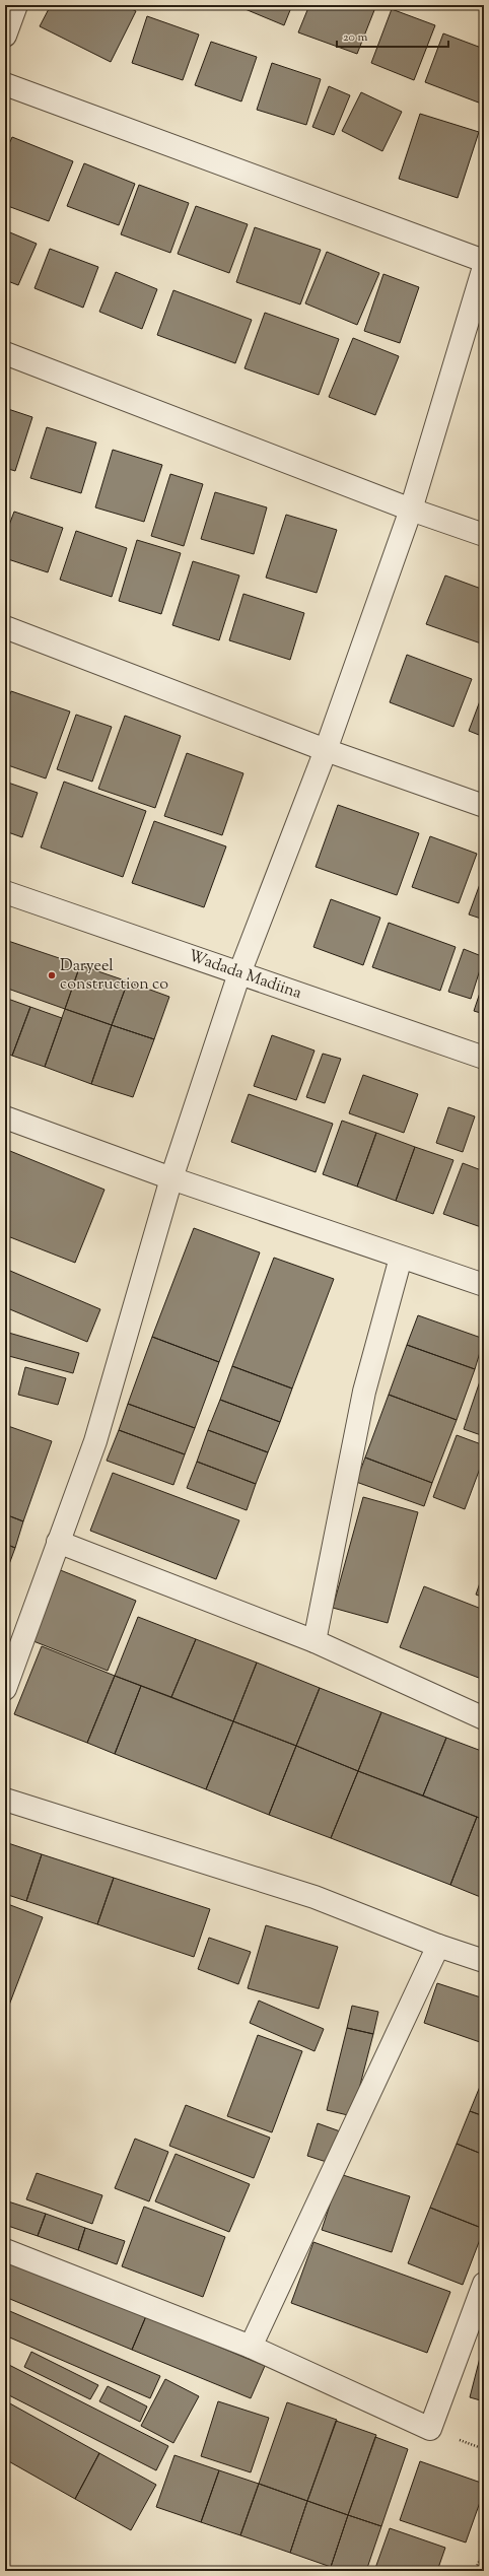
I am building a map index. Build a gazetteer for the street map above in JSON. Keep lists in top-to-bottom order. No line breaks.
{"streets":{"street":["Wadada Madiina"]},"places":["Daryeel construction co"],"scale_bar":"20 m"}
